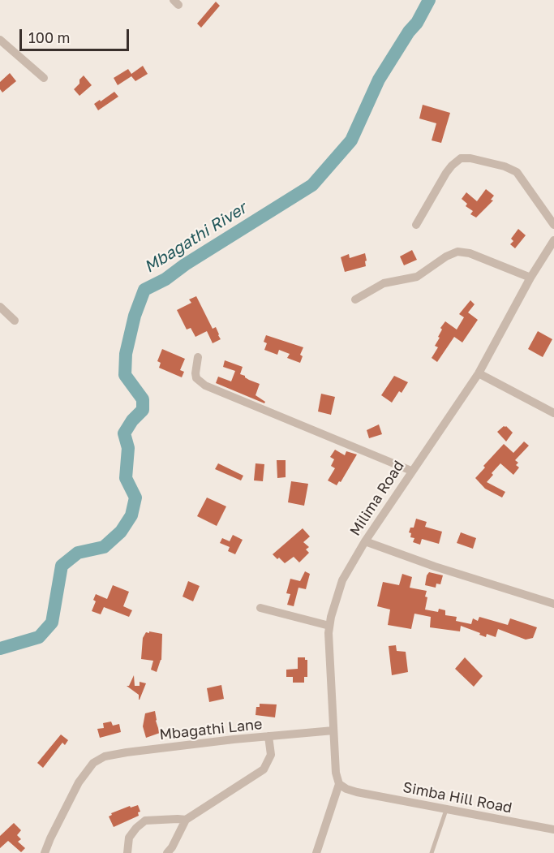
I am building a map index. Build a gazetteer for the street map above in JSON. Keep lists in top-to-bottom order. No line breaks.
{"streets":{"street":["Milima Road","Mbagathi Lane","Simba Hill Road"]},"crossings":[["Milima Road","Mbagathi Lane"],["Milima Road","Simba Hill Road"]],"water":["Mbagathi River"],"scale_bar":"100 m"}
